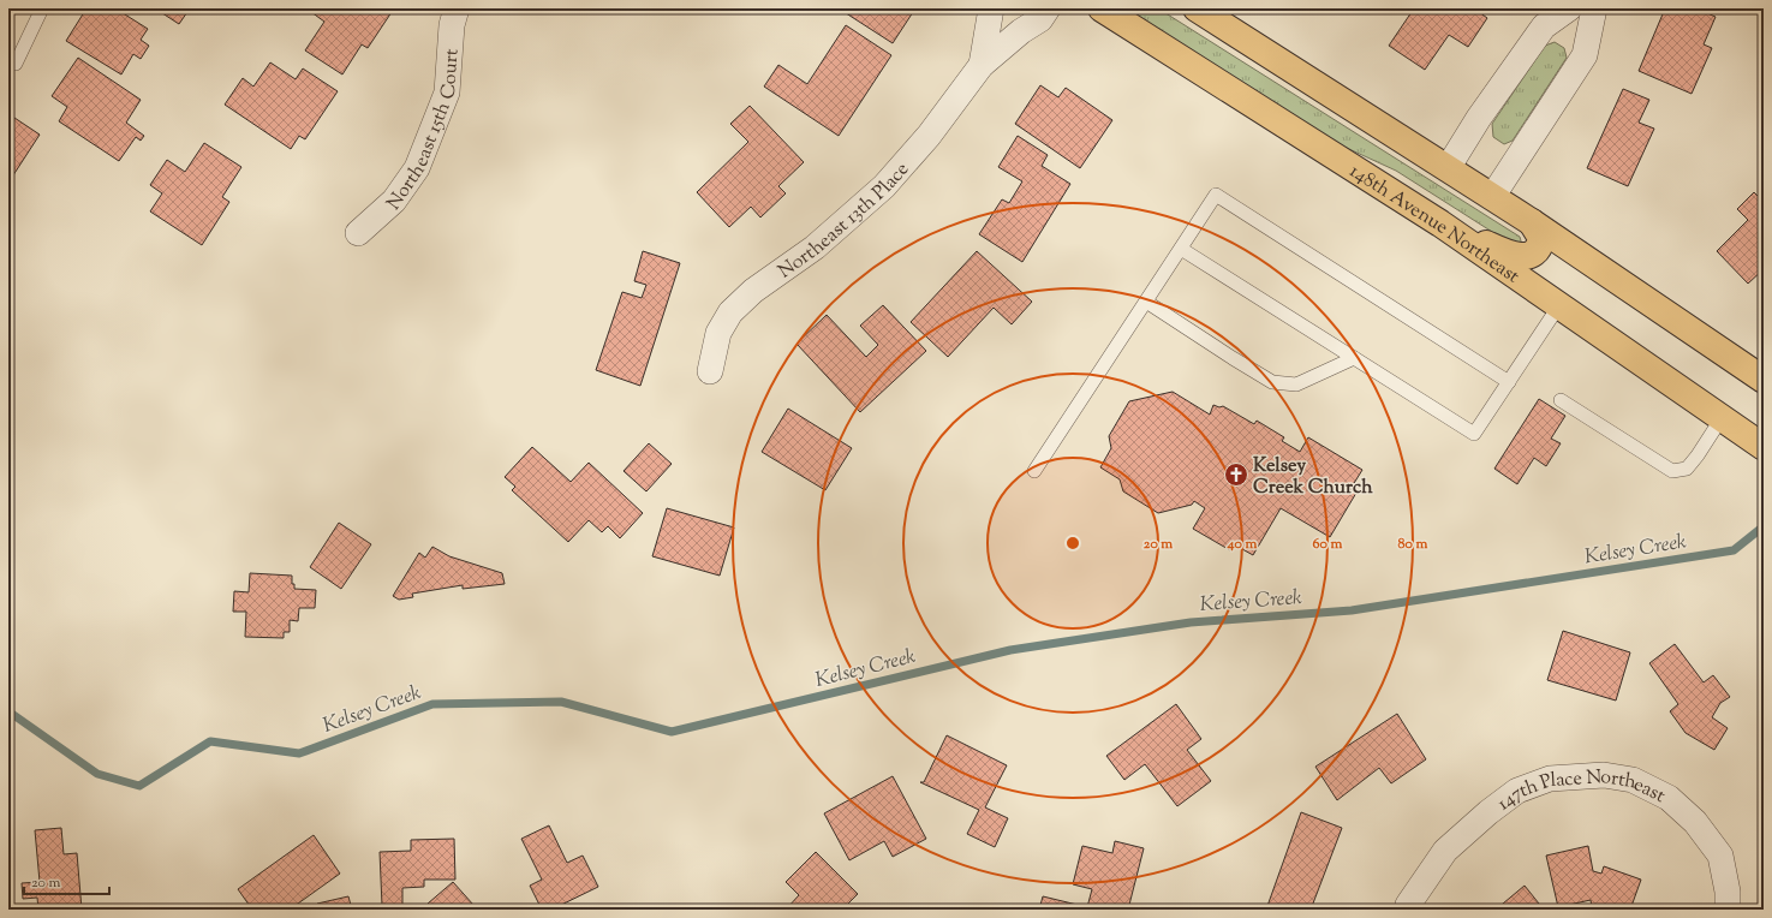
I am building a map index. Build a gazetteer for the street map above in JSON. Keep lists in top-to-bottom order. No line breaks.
{"streets":{"main road":["148th Avenue Northeast"],"street":["Northeast 15th Court","Northeast 13th Place","147th Place Northeast"]},"water":["Kelsey Creek"],"places":{"church":["Kelsey Creek Church"]},"scale_bar":"20 m","rings":["20 m","40 m","60 m","80 m"]}
